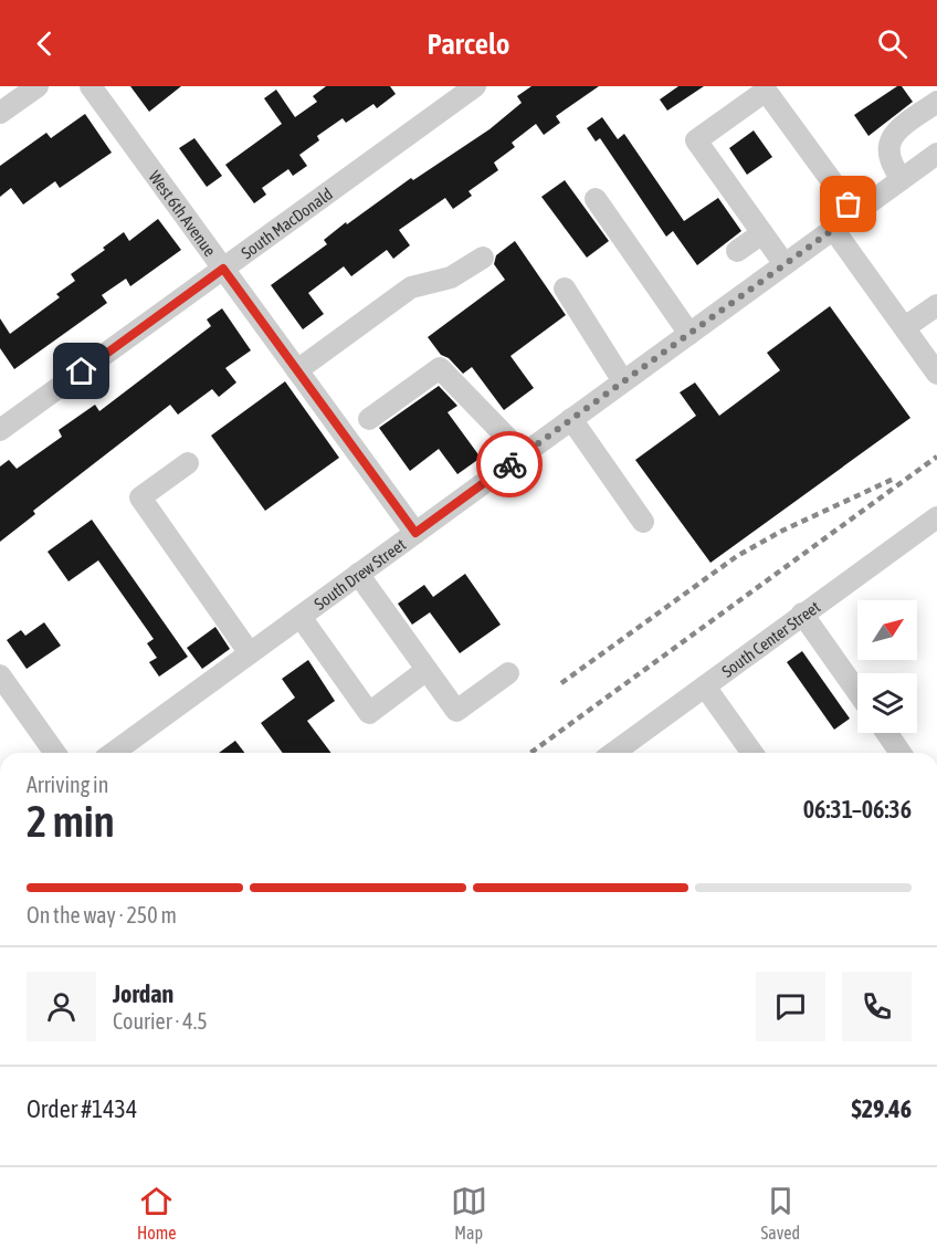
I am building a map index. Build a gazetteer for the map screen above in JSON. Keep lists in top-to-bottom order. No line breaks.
{"streets":{"street":["West 6th Avenue","South MacDonald","South Drew Street","South Center Street"]},"crossings":[["West 6th Avenue","South MacDonald"],["West 6th Avenue","South Drew Street"]],"north":"top right","page":{"header":"Parcelo","heading":["2 min","Arriving in","06:31–06:36"],"panel":["Jordan","Courier · 4.5","Order #1434","$29.46"],"bar":"On the way · 250 m","tabs":["Home","Map","Saved"]}}
